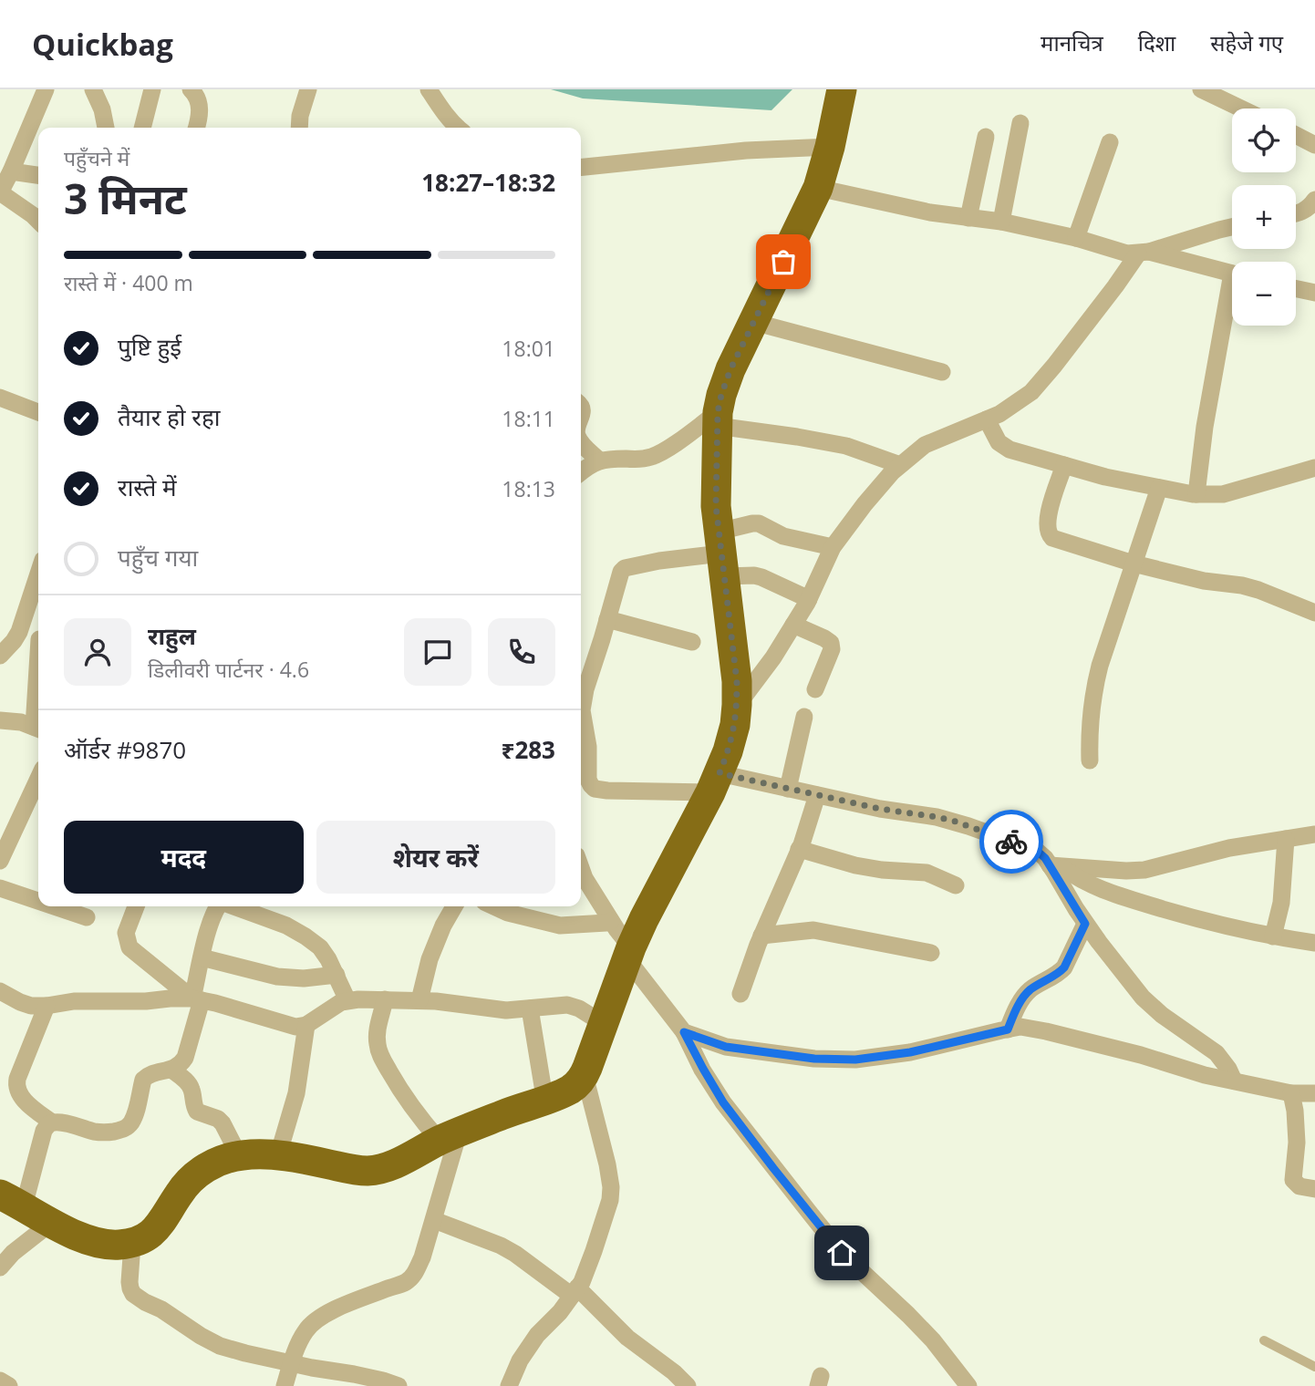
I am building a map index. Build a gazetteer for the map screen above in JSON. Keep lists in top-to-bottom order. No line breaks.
{"page":{"header":"Quickbag","nav":["मानचित्र","दिशा","सहेजे गए"],"map_buttons":["+","−"],"heading":["3 मिनट","पहुँचने में","18:27–18:32"],"panel":["राहुल","डिलीवरी पार्टनर · 4.6","ऑर्डर #9870","₹283"],"bar":"रास्ते में · 400 m","list":[["पुष्टि हुई","18:01"],["तैयार हो रहा","18:11"],["रास्ते में","18:13"],"पहुँच गया"],"buttons":["मदद","शेयर करें"]}}
